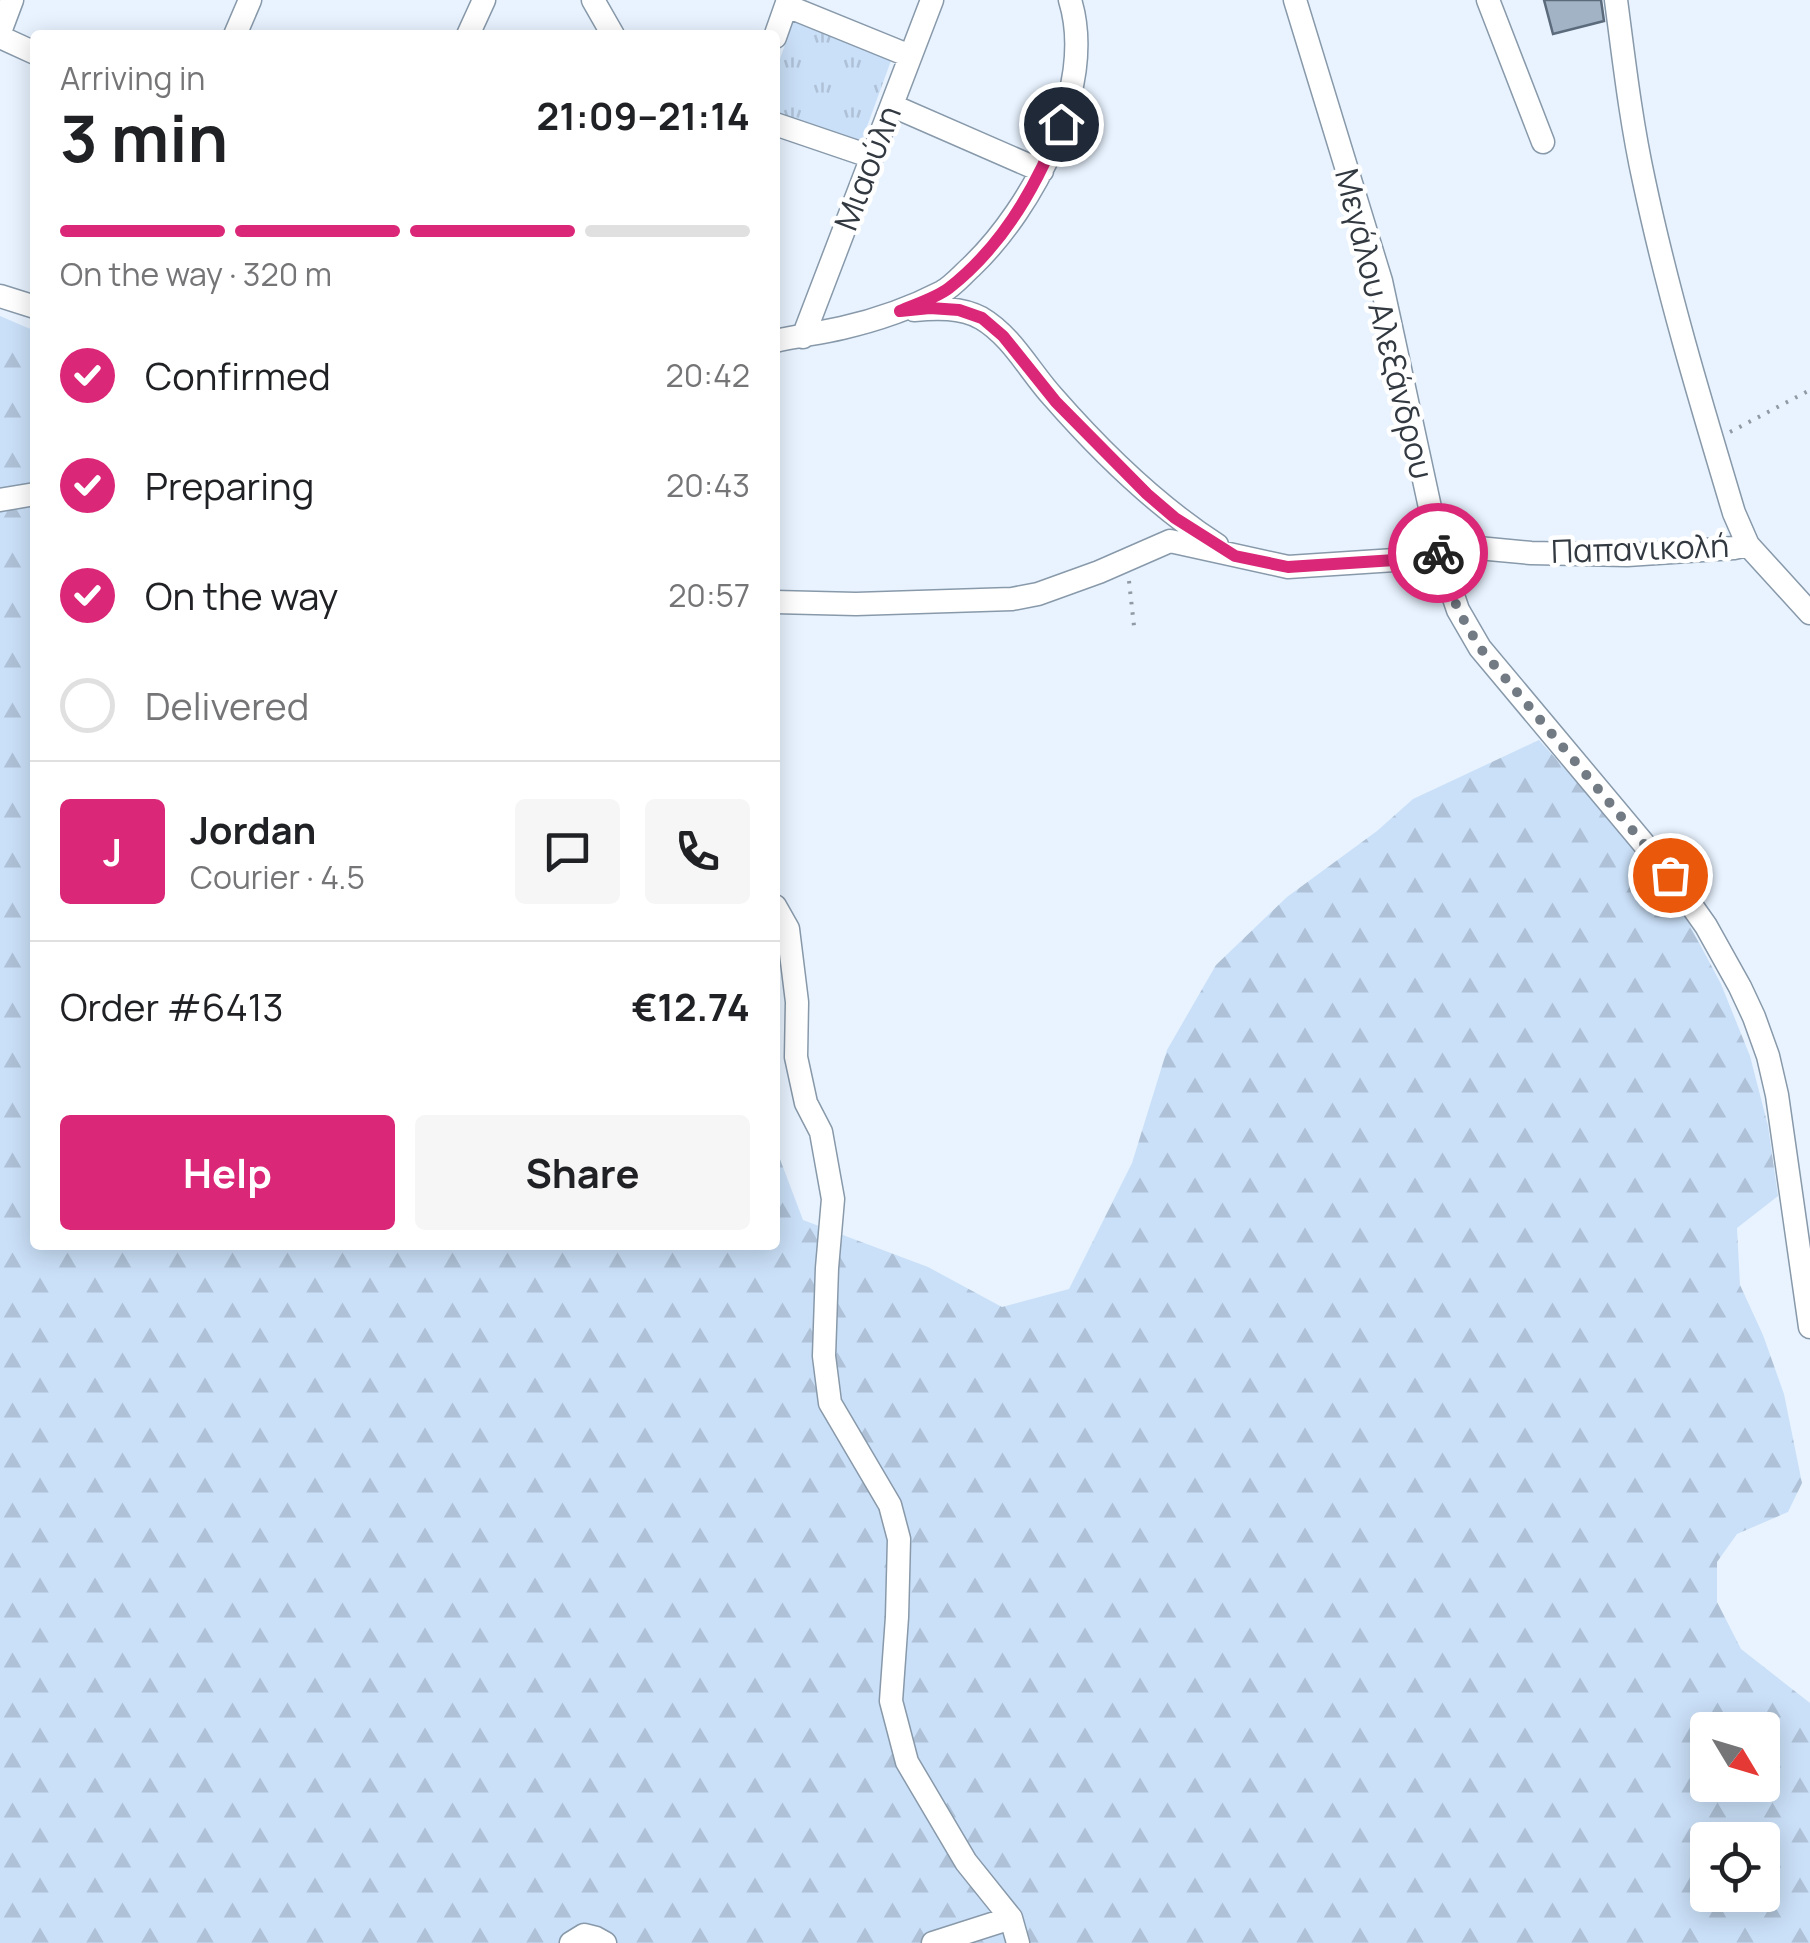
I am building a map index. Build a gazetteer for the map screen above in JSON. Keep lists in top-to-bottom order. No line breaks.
{"streets":{"street":["Μιαούλη","Μεγάλου Αλεξάνδρου","Παπανικολή"]},"crossings":[["Μεγάλου Αλεξάνδρου","Παπανικολή"]],"north":"bottom right","page":{"heading":["3 min","Arriving in","21:09–21:14"],"panel":["Jordan","Courier · 4.5","Order #6413","€12.74"],"bar":"On the way · 320 m","list":[["Confirmed","20:42"],["Preparing","20:43"],["On the way","20:57"],"Delivered"],"round":"J","buttons":["Help","Share"]}}
